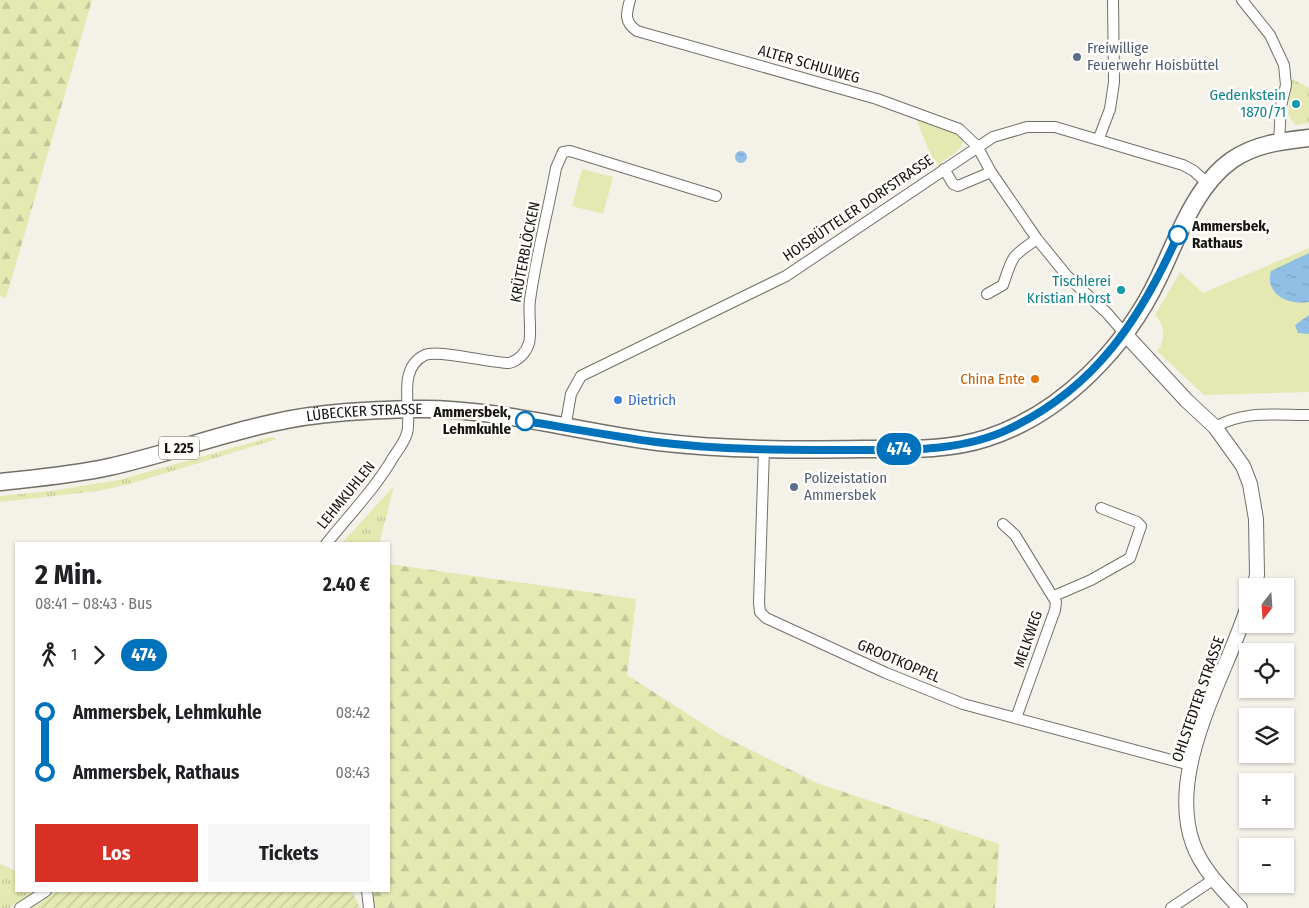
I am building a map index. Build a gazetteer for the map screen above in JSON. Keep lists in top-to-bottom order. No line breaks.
{"streets":{"main road":["LÜBECKER STRASSE","L 225"],"street":["ALTER SCHULWEG","HOISBÜTTELER DORFSTRASSE","KRÜTERBLÖCKEN","LEHMKUHLEN","MELKWEG","GROOTKOPPEL","OHLSTEDTER STRASSE"]},"crossings":[["ALTER SCHULWEG","HOISBÜTTELER DORFSTRASSE"],["HOISBÜTTELER DORFSTRASSE","LÜBECKER STRASSE"],["HOISBÜTTELER DORFSTRASSE","L 225"],["KRÜTERBLÖCKEN","LÜBECKER STRASSE"],["KRÜTERBLÖCKEN","LEHMKUHLEN"],["LÜBECKER STRASSE","L 225"],["LÜBECKER STRASSE","LEHMKUHLEN"],["LÜBECKER STRASSE","GROOTKOPPEL"],["MELKWEG","GROOTKOPPEL"],["GROOTKOPPEL","OHLSTEDTER STRASSE"]],"places":["Freiwillige Feuerwehr Hoisbüttel","Gedenkstein 1870/71","Ammersbek, Rathaus","Tischlerei Kristian Horst","China Ente","Dietrich","Ammersbek, Lehmkuhle","Polizeistation Ammersbek"],"lines":["bus line 474"],"north":"bottom","page":{"on_map":"474","heading":["2 Min.","08:41 – 08:43 · Bus","2.40 €"],"map_buttons":["+","−"],"legs":["1","474"],"list":[{"name":"Ammersbek, Lehmkuhle","value":"08:42"},{"name":"Ammersbek, Rathaus","value":"08:43"}],"buttons":["Los","Tickets"]}}
